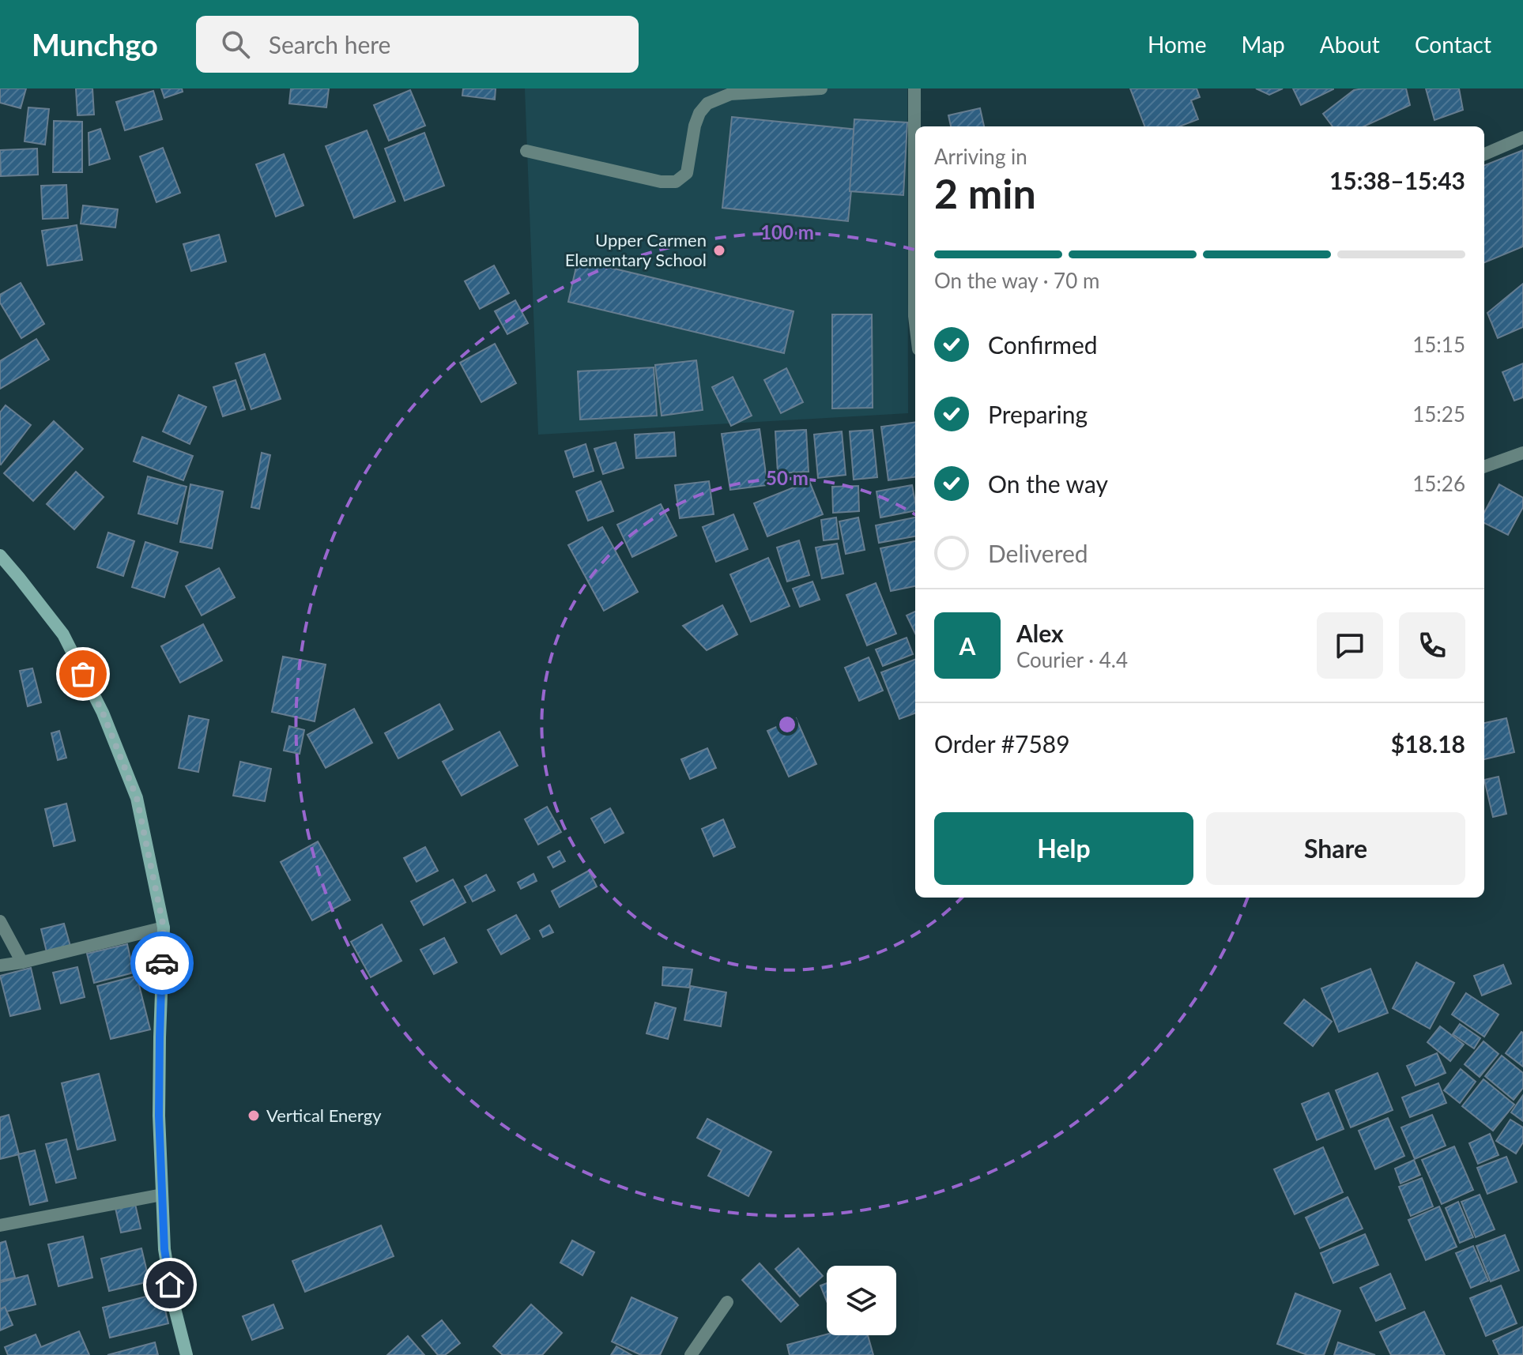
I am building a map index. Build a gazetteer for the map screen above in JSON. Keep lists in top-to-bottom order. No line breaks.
{"places":["Upper Carmen Elementary School","Vertical Energy"],"page":{"header":"Munchgo","search":"Search here","nav":["Home","Map","About","Contact"],"heading":["2 min","Arriving in","15:38–15:43"],"panel":["Alex","Courier · 4.4","Order #7589","$18.18"],"bar":"On the way · 70 m","list":[["Confirmed","15:15"],["Preparing","15:25"],["On the way","15:26"],"Delivered"],"round":"A","buttons":["Help","Share"]},"rings":["100 m","50 m"]}
